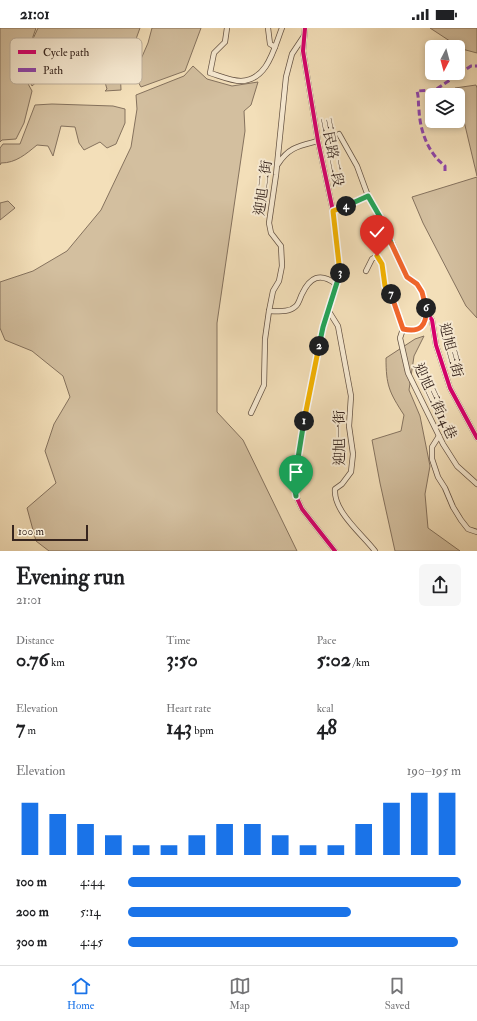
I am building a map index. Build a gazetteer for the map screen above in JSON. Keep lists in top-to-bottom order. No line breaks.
{"streets":{"street":["三民路二段","迎旭二街","迎旭三街","迎旭三街14巷","迎旭一街"]},"crossings":[["三民路二段","迎旭二街"],["三民路二段","迎旭一街"]],"legend":["Cycle path","Path"],"scale_bar":"100 m","north":"bottom","page":{"status":"21:01","pins":["4","3","7","6","2","1"],"scale":"100 m","heading":["Evening run","21:01"],"stats":[["Distance","0.76 km"],["Time","3:50"],["Pace","5:02 /km"],["Elevation","7 m"],["Heart rate","143 bpm"],["kcal","48"]],"chart":["Elevation","190–195 m"],"list":[{"name":"100 m","note":"4:44"},{"name":"200 m","note":"5:14"},{"name":"300 m","note":"4:45"}],"tabs":["Home","Map","Saved"]}}
